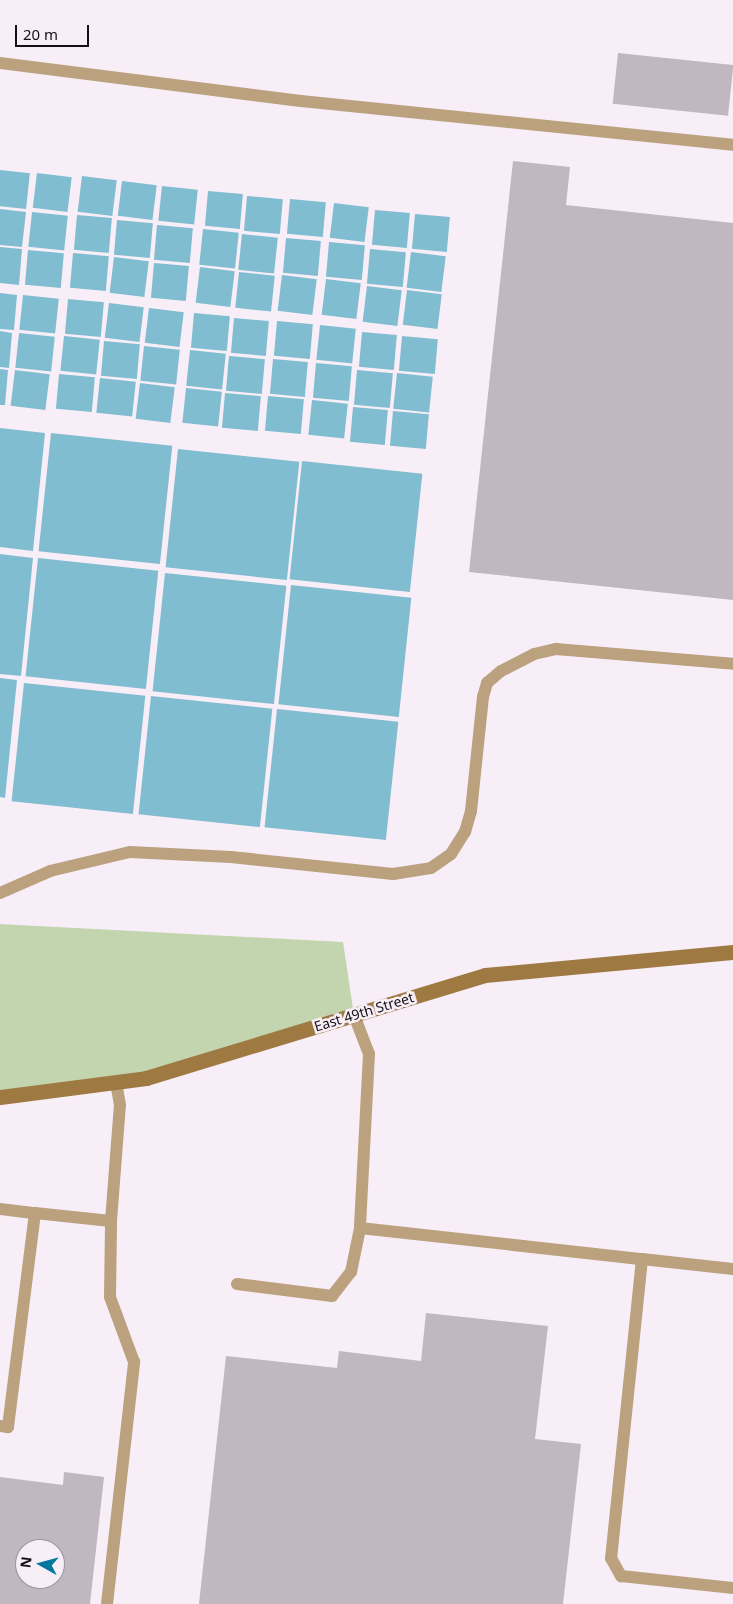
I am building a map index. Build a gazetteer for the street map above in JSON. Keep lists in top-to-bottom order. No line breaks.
{"streets":{"street":["East 49th Street"]},"scale_bar":"20 m","north":"left"}
